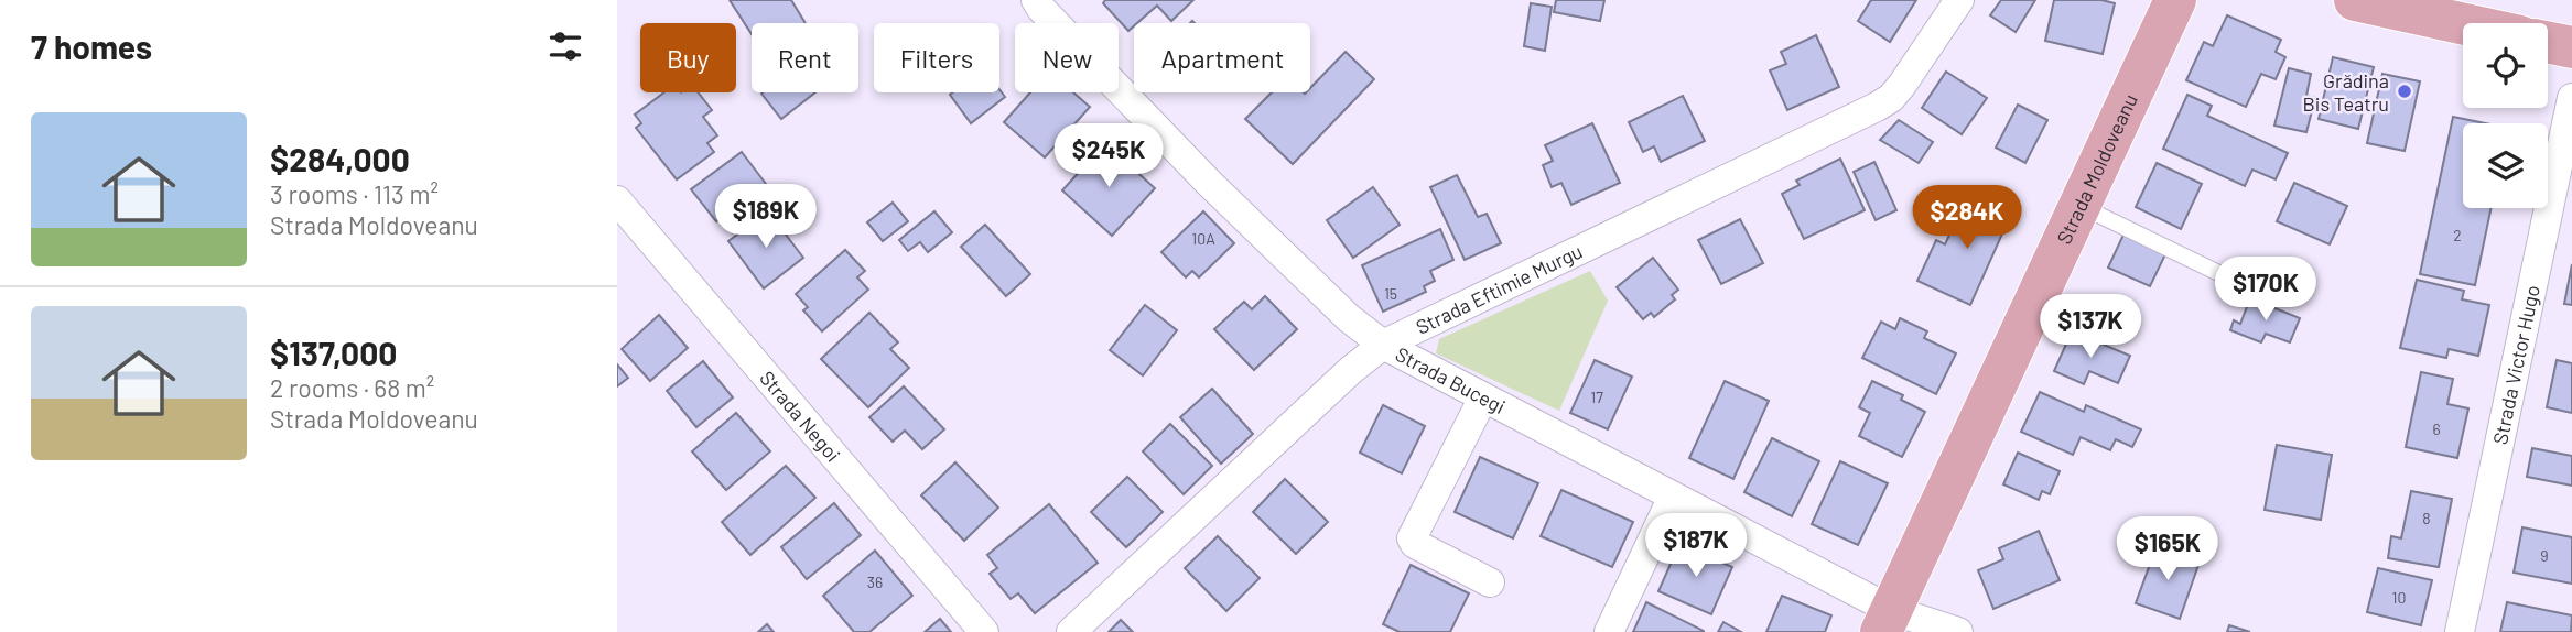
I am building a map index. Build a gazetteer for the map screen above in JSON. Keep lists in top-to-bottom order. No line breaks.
{"streets":{"main road":["Strada Moldoveanu"],"street":["Strada Eftimie Murgu","Strada Victor Hugo","Strada Bucegi","Strada Negoi"]},"crossings":[["Strada Moldoveanu","Strada Bucegi"],["Strada Eftimie Murgu","Strada Bucegi"]],"places":["Grădina Bis Teatru"],"house_numbers":["2","10A","15","17","6","8","9","36","10"],"page":{"heading":"7 homes","chip":["Buy","Rent","Filters","New","Apartment"],"list":[{"name":"$284,000","note":"3 rooms · 113 m² · Strada Moldoveanu"},{"name":"$137,000","note":"2 rooms · 68 m² · Strada Moldoveanu"}],"price":["$245K","$189K","$284K","$170K","$137K","$187K","$165K"]}}
